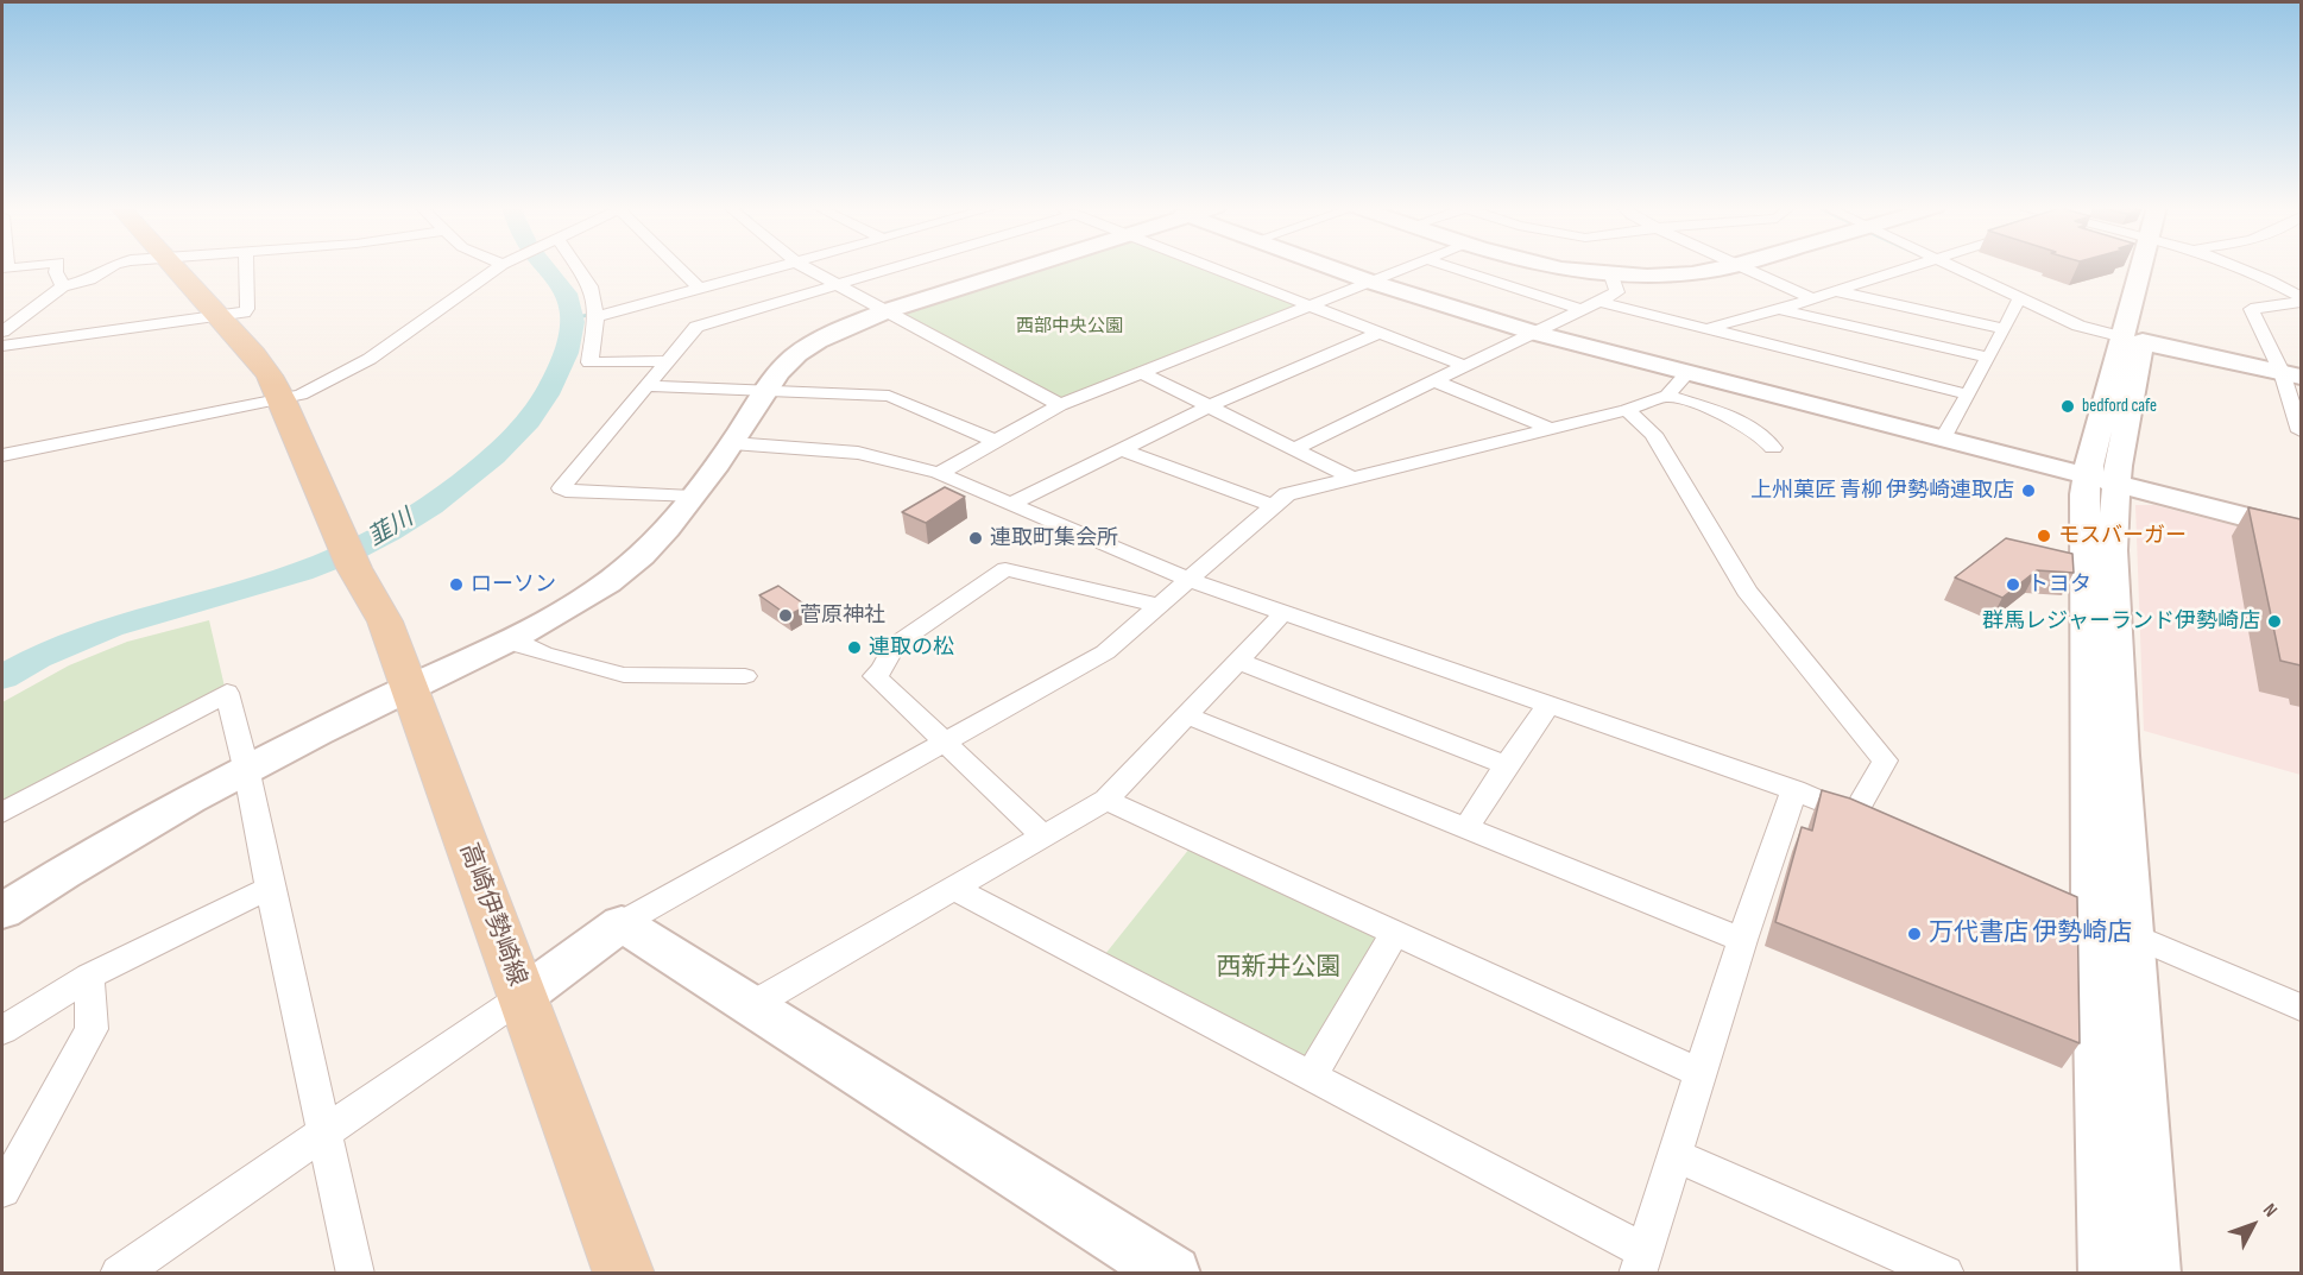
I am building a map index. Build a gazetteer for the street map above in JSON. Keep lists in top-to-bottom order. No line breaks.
{"streets":{"main road":["高崎伊勢崎線"]},"water":["韮川"],"parks":["西部中央公園","西新井公園"],"places":["bedford cafe","上州菓匠 青柳 伊勢崎連取店","モスバーガー","連取町集会所","ローソン","トヨタ","菅原神社","群馬レジャーランド伊勢崎店","連取の松","万代書店 伊勢崎店"],"north":"top right"}
